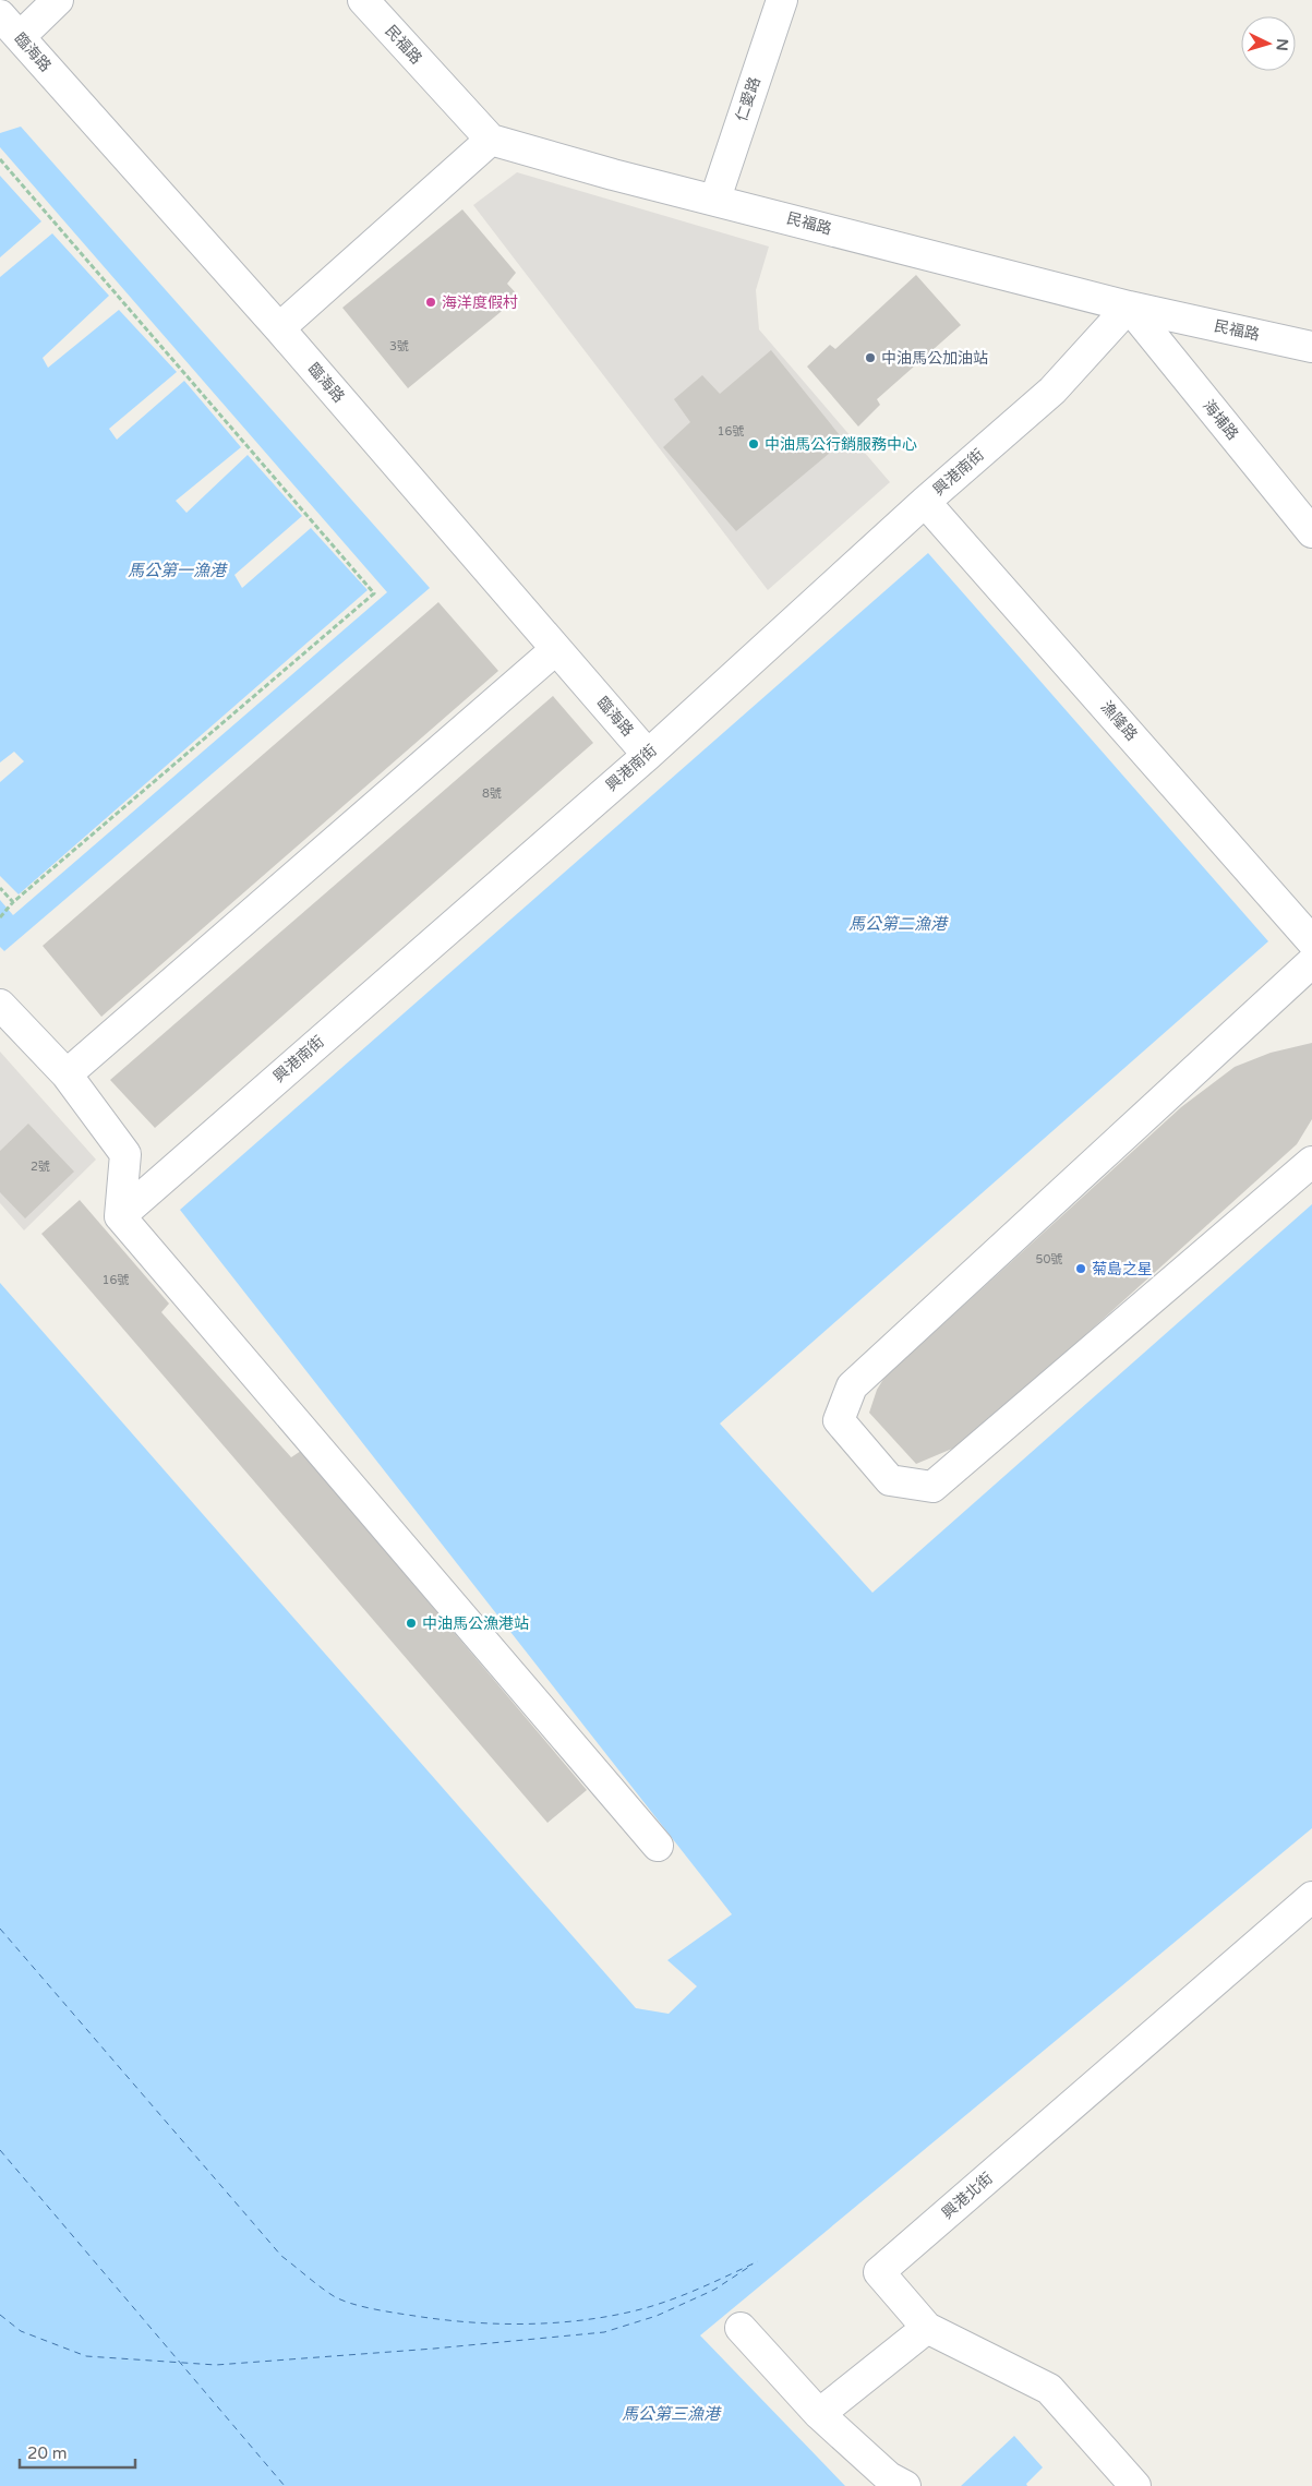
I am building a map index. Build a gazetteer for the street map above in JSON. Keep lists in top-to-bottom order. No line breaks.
{"streets":{"street":["民福路","臨海路","仁愛路","海埔路","興港南街","漁隆路","興港北街"]},"crossings":[["民福路","仁愛路"],["民福路","海埔路"],["民福路","興港南街"],["臨海路","興港南街"],["海埔路","興港南街"],["興港南街","漁隆路"]],"water":["馬公第一漁港","馬公第二漁港","馬公第三漁港"],"places":["海洋度假村","中油馬公加油站","中油馬公行銷服務中心","菊島之星","中油馬公漁港站"],"house_numbers":["3號","16號","8號","2號","50號","16號"],"scale_bar":"20 m","north":"right"}
